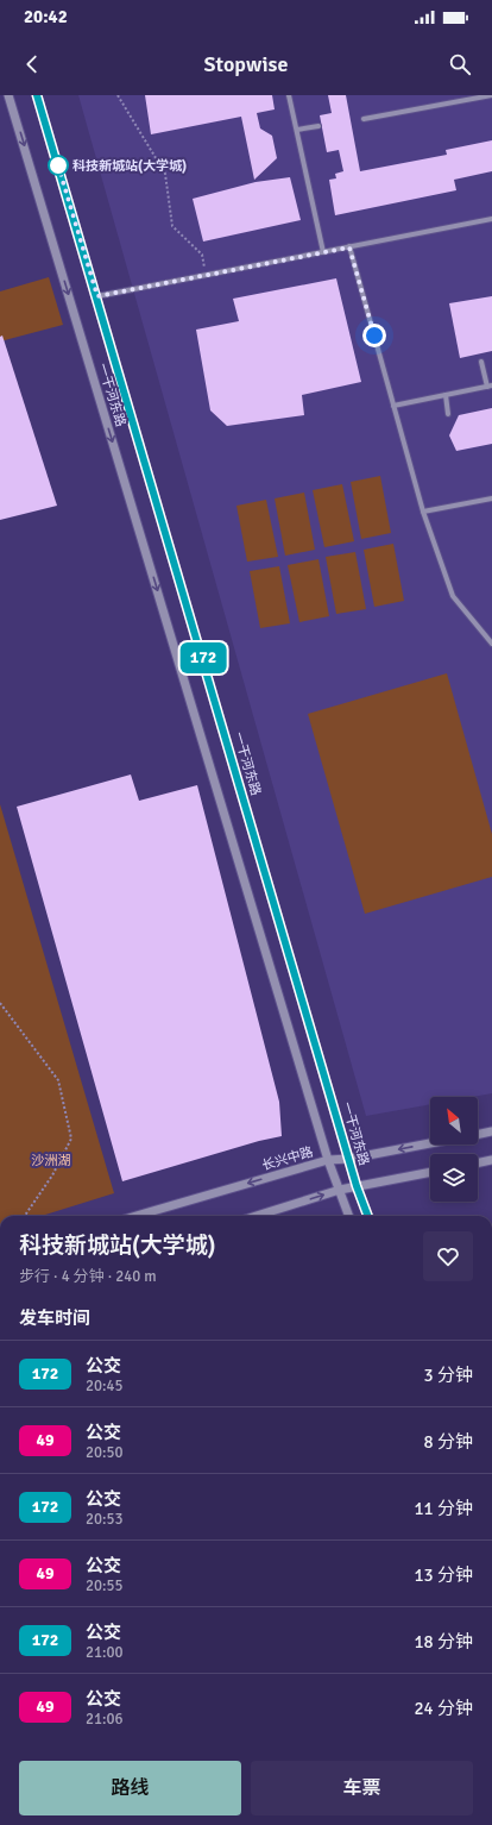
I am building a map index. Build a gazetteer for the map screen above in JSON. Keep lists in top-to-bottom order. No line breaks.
{"streets":{"street":["一干河东路","长兴中路"]},"crossings":[["一干河东路","长兴中路"]],"parks":["沙洲湖"],"places":["科技新城站(大学城)"],"lines":["bus line 172"],"north":"top left","page":{"status":"20:42","header":"Stopwise","on_map":"172","heading":[["科技新城站(大学城)","步行 · 4 分钟 · 240 m"],"发车时间"],"list":[{"mark":"172","name":"公交","note":"20:45","value":"3 分钟"},{"mark":"49","name":"公交","note":"20:50","value":"8 分钟"},{"mark":"172","name":"公交","note":"20:53","value":"11 分钟"},{"mark":"49","name":"公交","note":"20:55","value":"13 分钟"},{"mark":"172","name":"公交","note":"21:00","value":"18 分钟"},{"mark":"49","name":"公交","note":"21:06","value":"24 分钟"}],"buttons":["路线","车票"]}}
